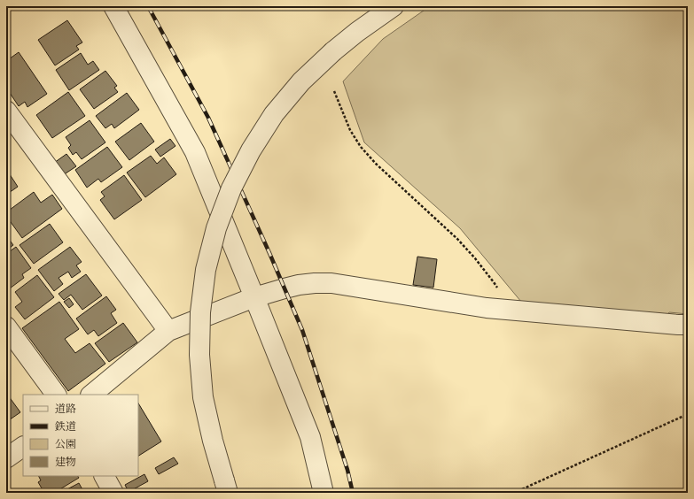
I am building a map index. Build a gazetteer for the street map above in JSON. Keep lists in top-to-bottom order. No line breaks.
{"legend":["道路","鉄道","公園","建物"]}
